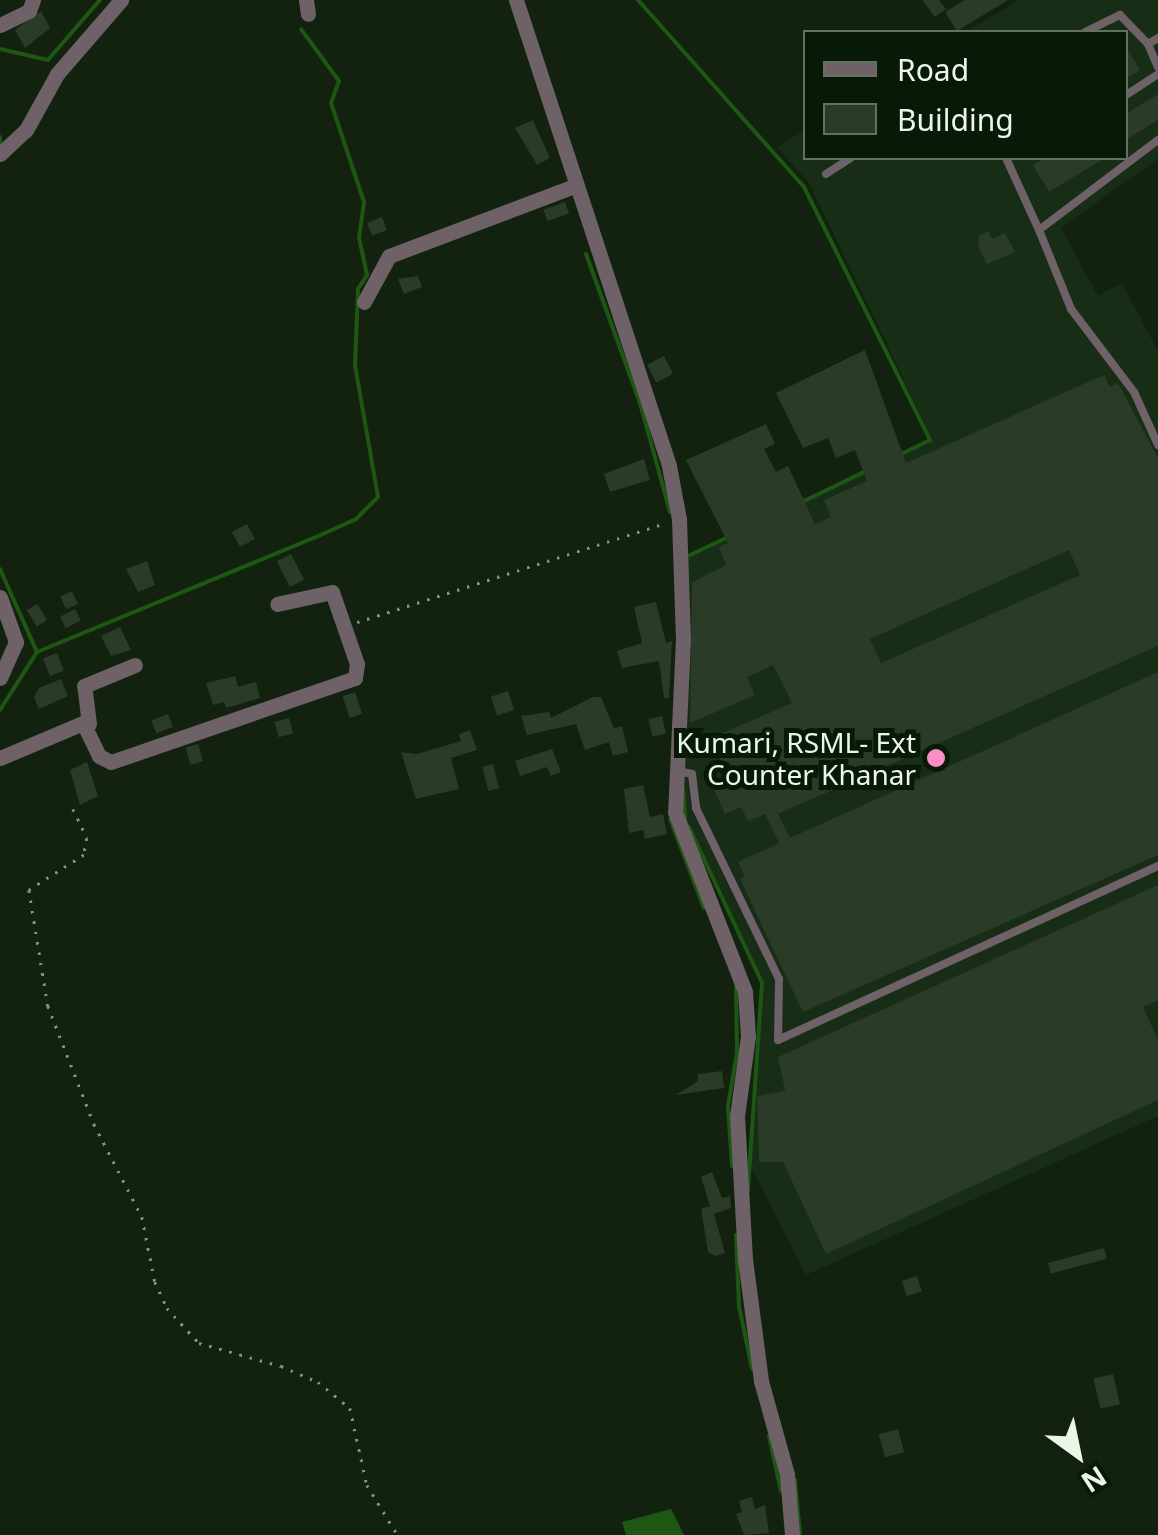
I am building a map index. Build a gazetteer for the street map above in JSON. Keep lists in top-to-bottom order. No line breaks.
{"places":["Kumari, RSML- Ext Counter Khanar"],"legend":["Road","Building"],"north":"bottom right"}
